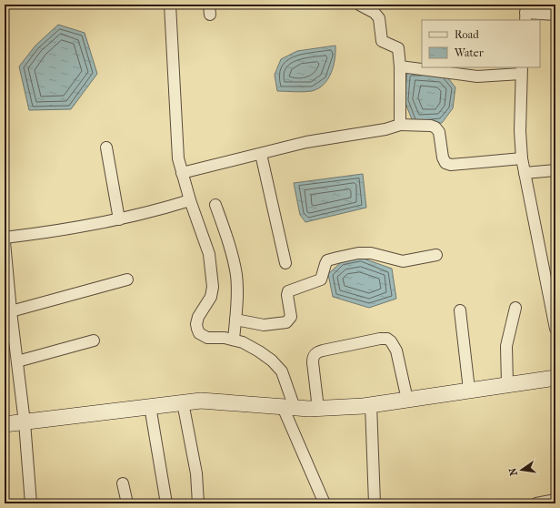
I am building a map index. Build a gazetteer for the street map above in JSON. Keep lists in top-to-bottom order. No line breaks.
{"legend":["Road","Water"],"north":"left"}
